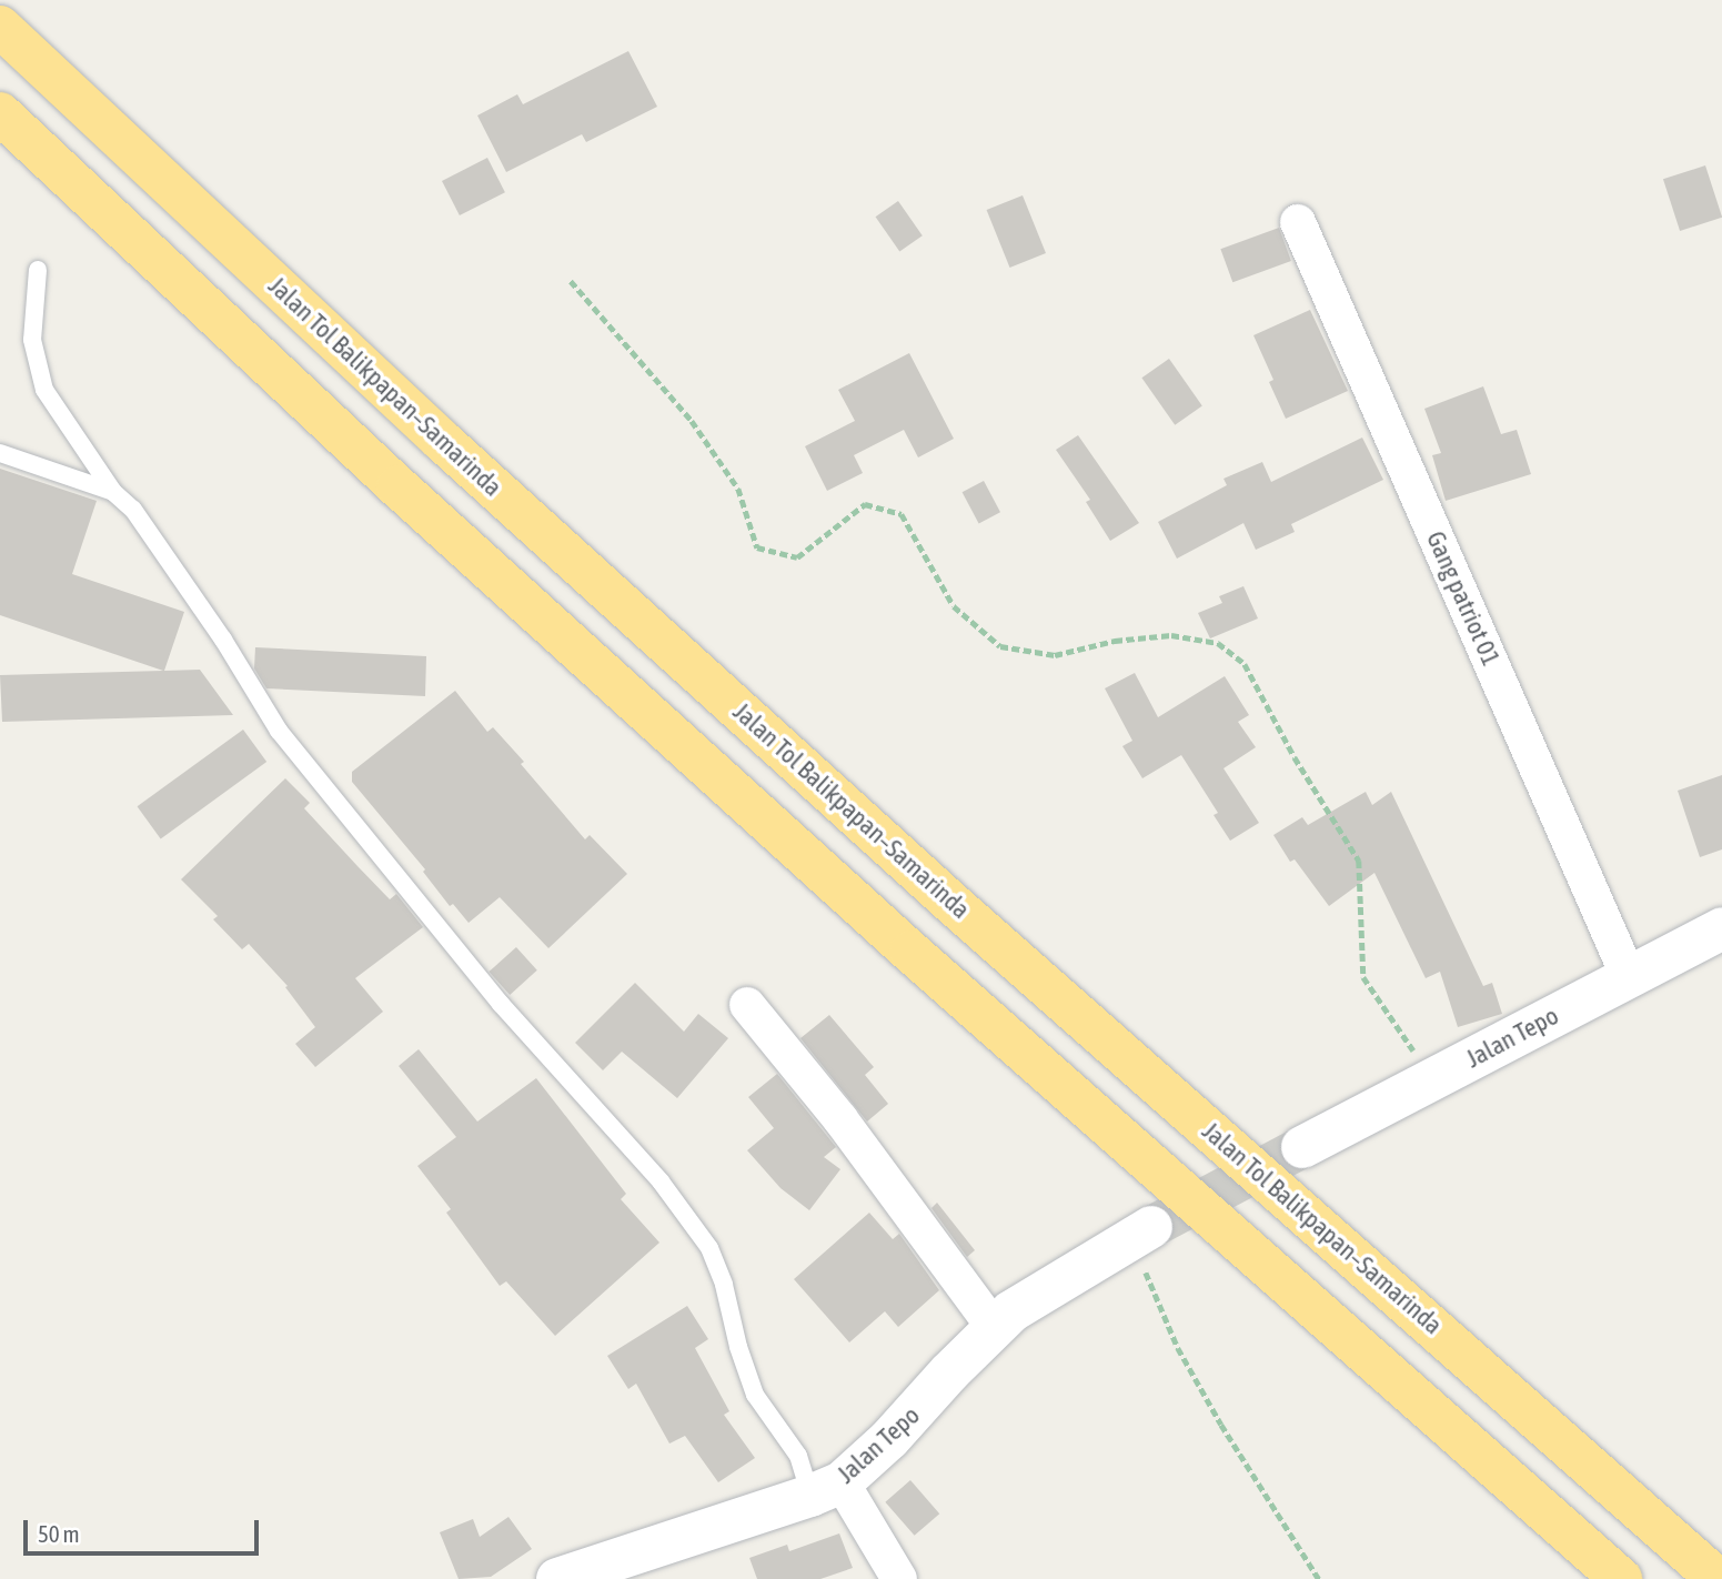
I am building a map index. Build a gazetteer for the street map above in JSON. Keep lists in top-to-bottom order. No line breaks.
{"streets":{"highway":["Jalan Tol Balikpapan–Samarinda"],"street":["Gang patriot 01","Jalan Tepo"]},"crossings":[["Gang patriot 01","Jalan Tepo"]],"scale_bar":"50 m"}
